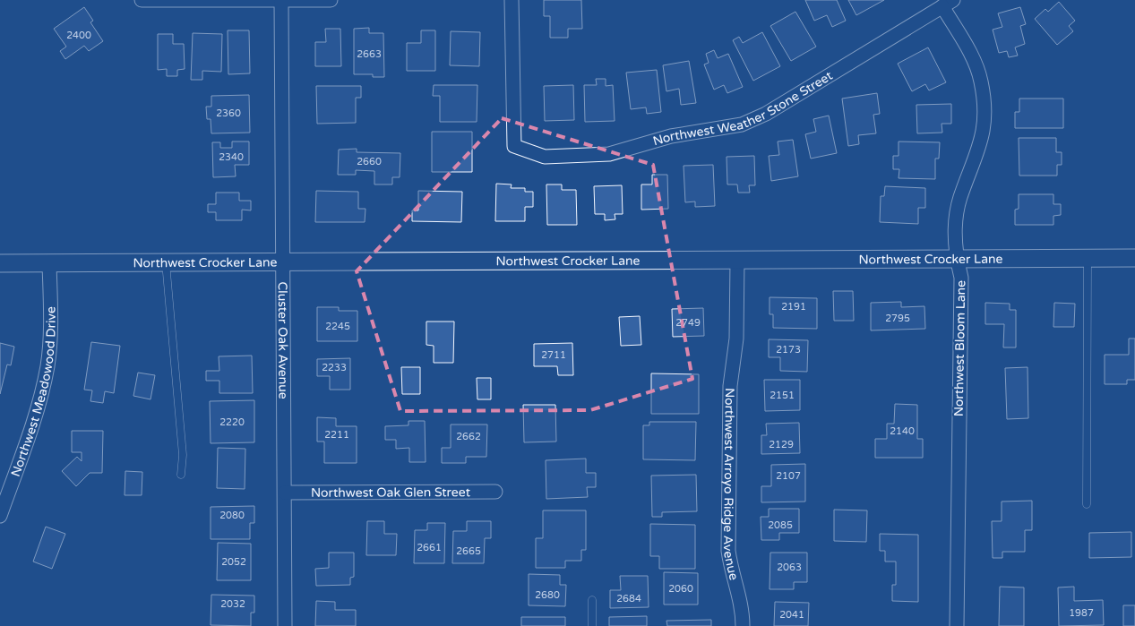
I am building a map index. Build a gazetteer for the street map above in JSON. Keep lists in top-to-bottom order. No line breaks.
{"streets":{"street":["Northwest Weather Stone Street","Northwest Crocker Lane","Cluster Oak Avenue","Northwest Bloom Lane","Northwest Meadowood Drive","Northwest Arroyo Ridge Avenue","Northwest Oak Glen Street"]},"crossings":[["Northwest Weather Stone Street","Northwest Bloom Lane"],["Northwest Crocker Lane","Cluster Oak Avenue"],["Northwest Crocker Lane","Northwest Bloom Lane"],["Northwest Crocker Lane","Northwest Meadowood Drive"],["Northwest Crocker Lane","Northwest Arroyo Ridge Avenue"],["Cluster Oak Avenue","Northwest Oak Glen Street"]],"house_numbers":["2400","2663","2360","2340","2660","2191","2795","2749","2245","2173","2711","2233","2151","2220","2140","2211","2662","2129","2107","2080","2085","2661","2665","2052","2063","2060","2680","2684","2032","1987","2041"]}
